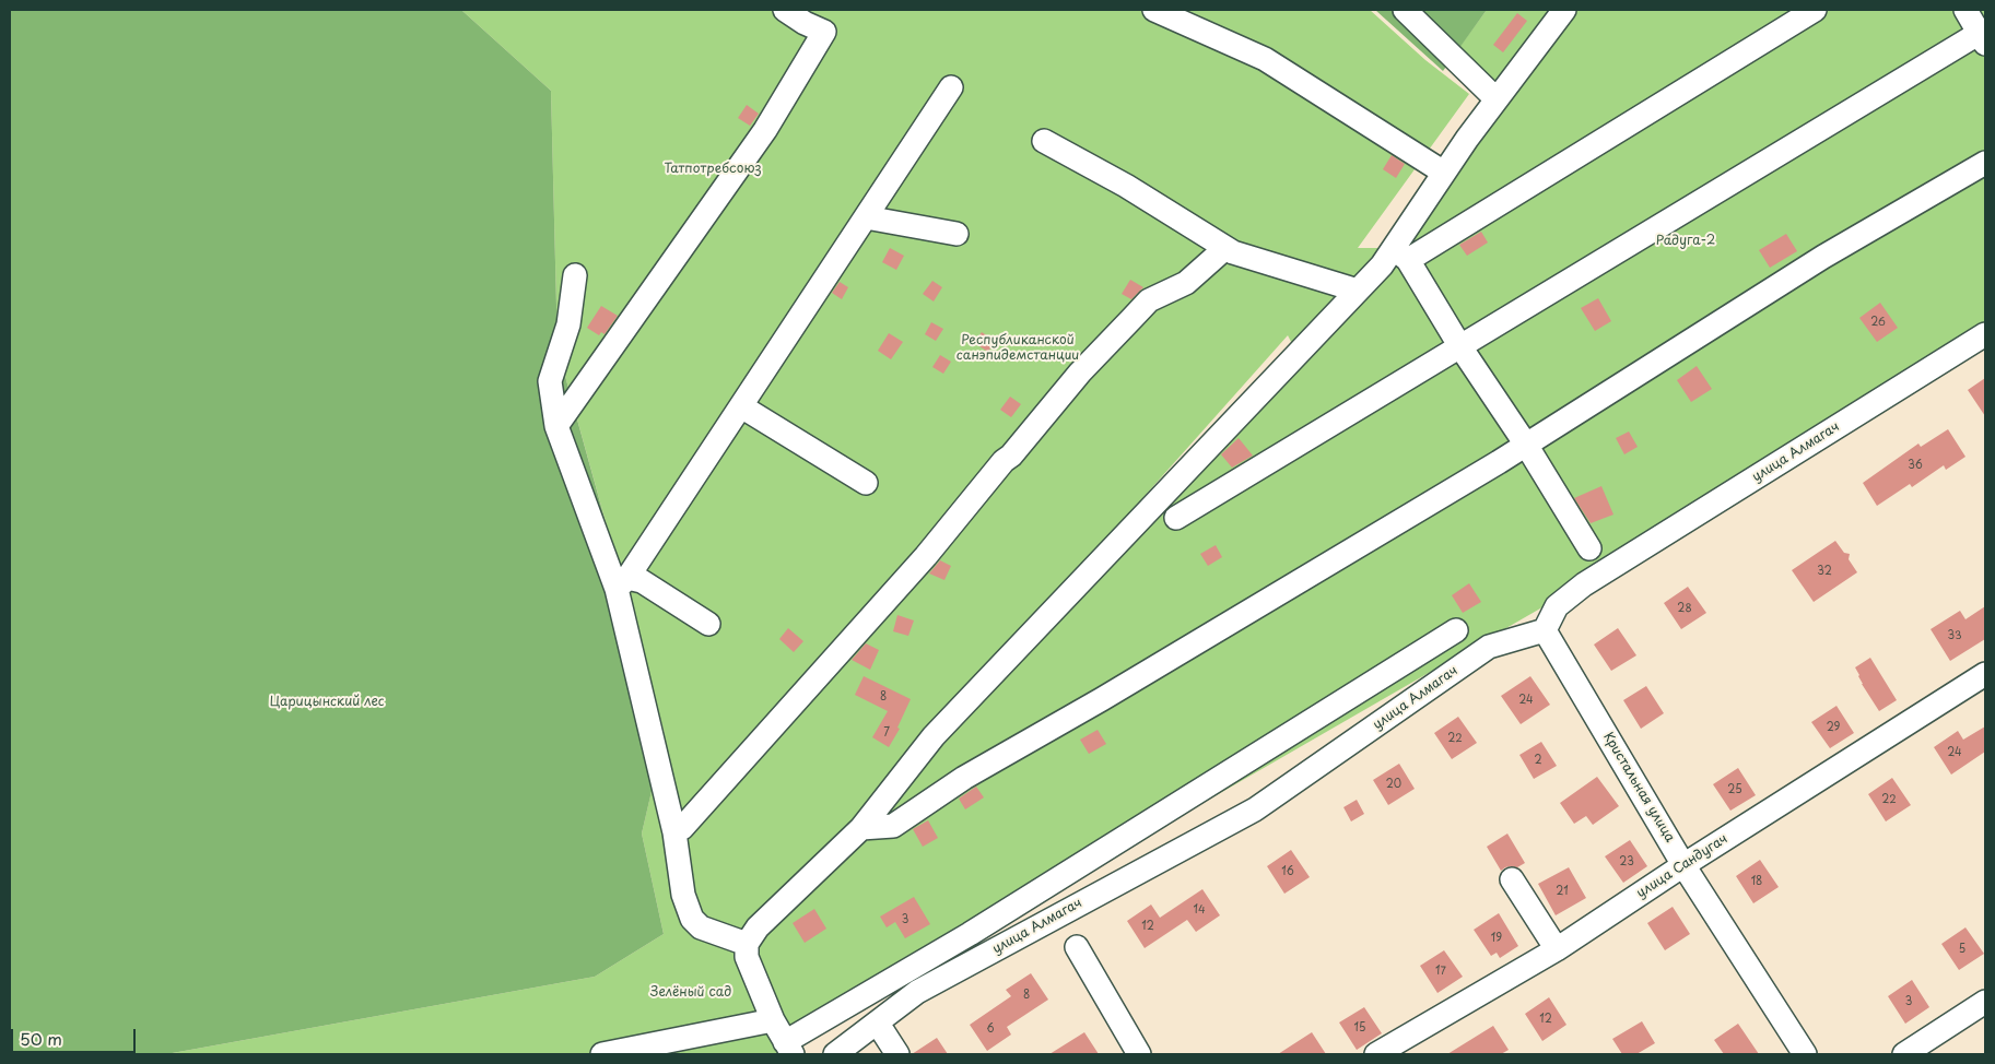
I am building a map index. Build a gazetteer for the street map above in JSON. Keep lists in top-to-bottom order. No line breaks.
{"streets":{"street":["улица Алмагач","Кристальная улица","улица Сандугач"]},"crossings":[["улица Алмагач","Кристальная улица"],["Кристальная улица","улица Сандугач"]],"parks":["Татпотребсоюз","Радуга-2","Республиканской санэпидемстанции","Царицынский лес","Зелёный сад"],"house_numbers":["26","36","32","28","33","8","24","29","7","22","24","2","20","25","22","23","16","18","21","14","3","12","19","5","17","8","3","12","15","6"],"scale_bar":"50 m"}
